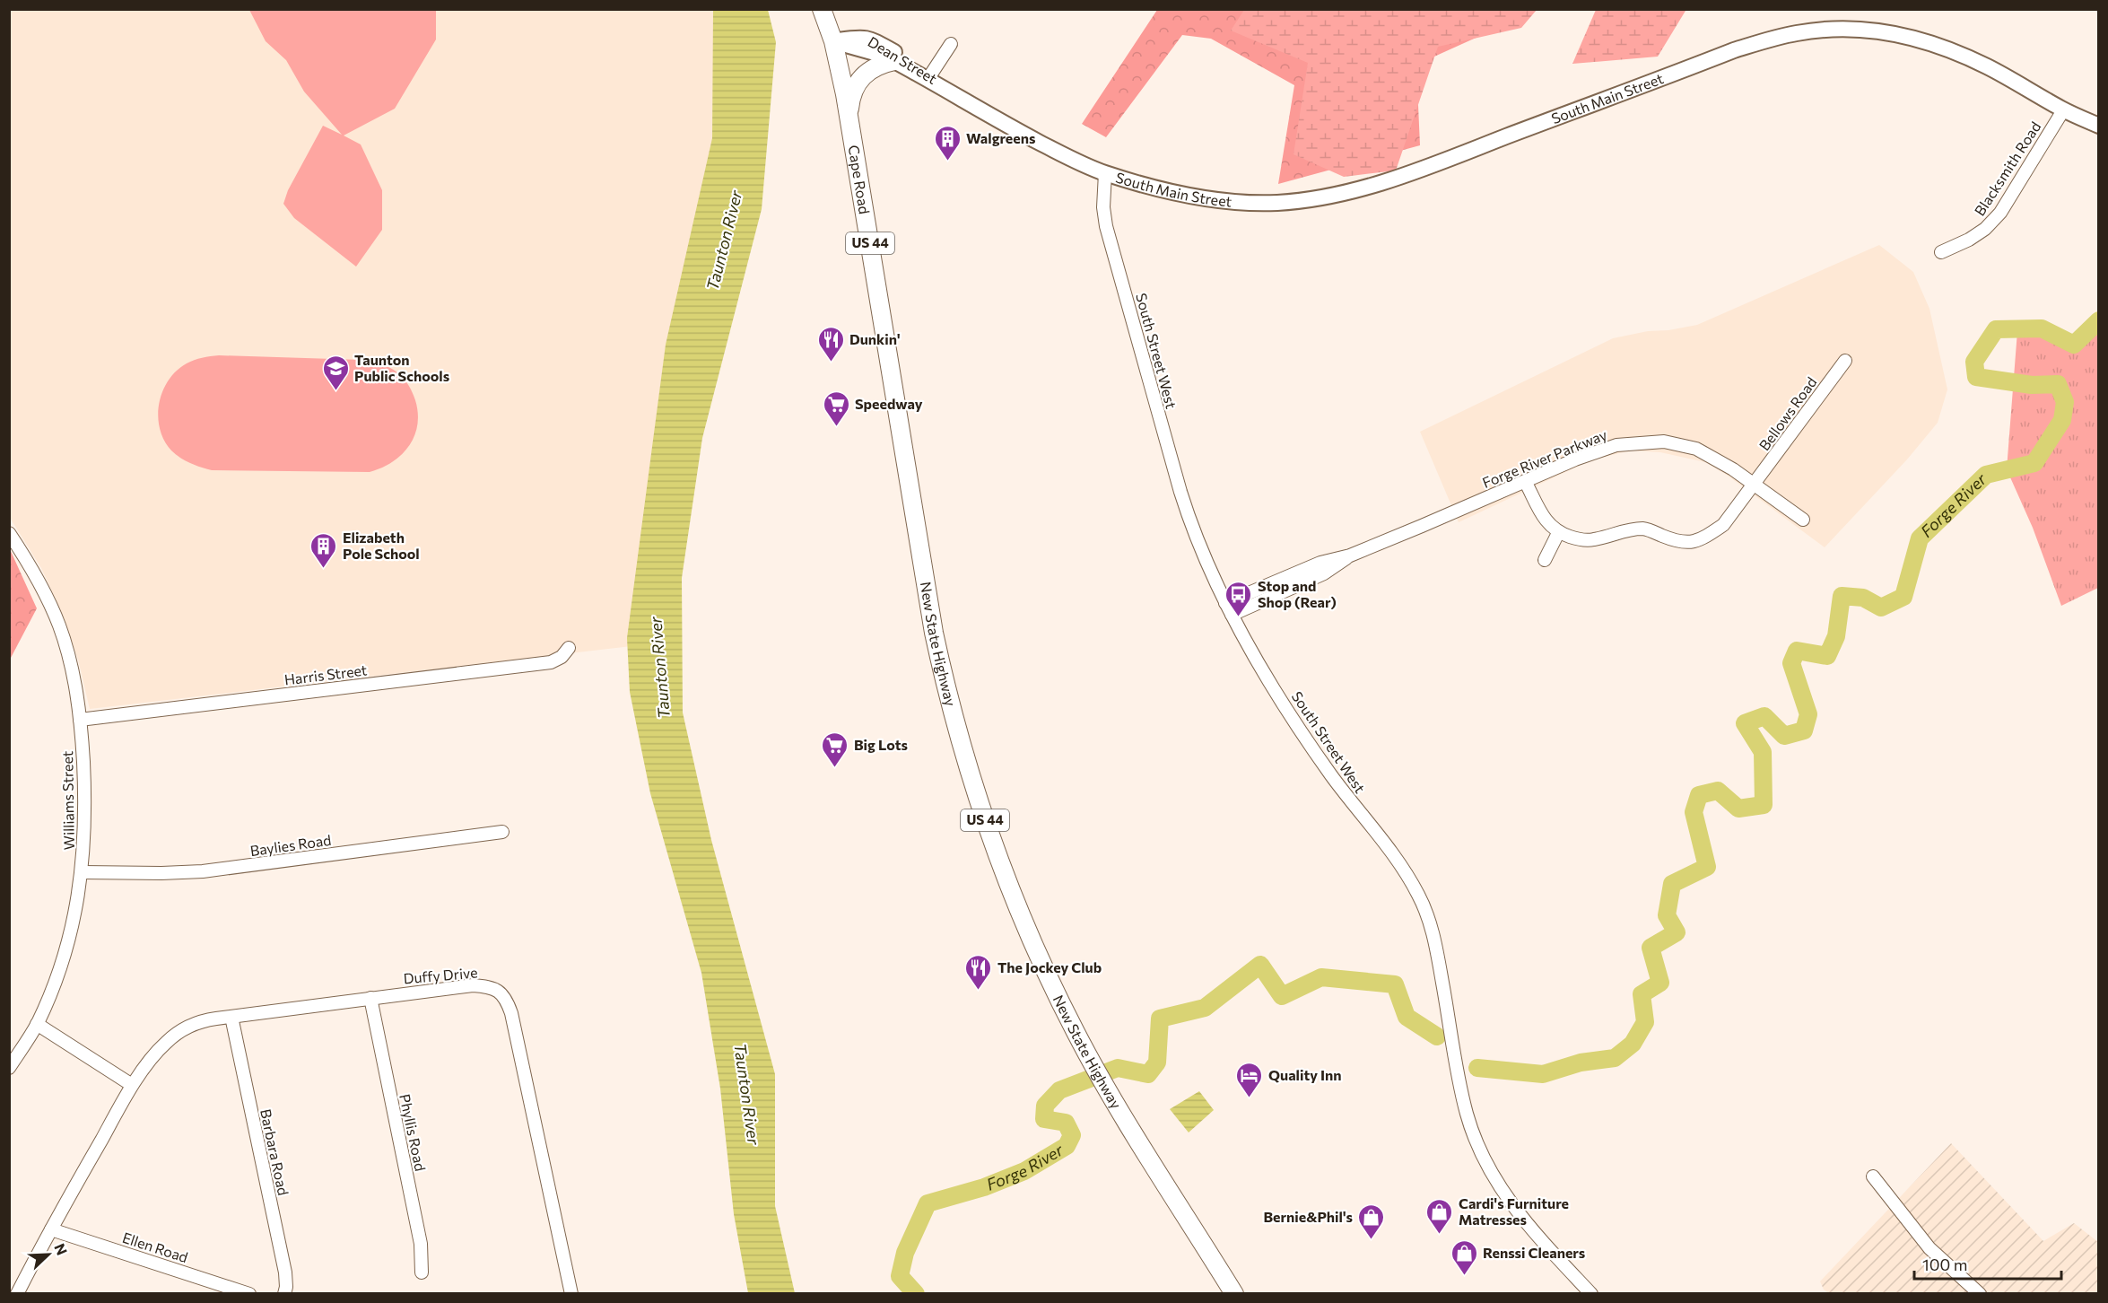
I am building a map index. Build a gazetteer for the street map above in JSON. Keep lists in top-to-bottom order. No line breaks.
{"streets":{"highway":["Cape Road","US 44","New State Highway"],"main road":["Dean Street","South Main Street"],"street":["Blacksmith Road","South Street West","Bellows Road","Forge River Parkway","Harris Street","Williams Street","Baylies Road","Duffy Drive","Phyllis Road","Barbara Road","Ellen Road"]},"crossings":[["Dean Street","South Main Street"],["Dean Street","Cape Road"],["Dean Street","US 44"],["Dean Street","South Street West"],["South Main Street","Blacksmith Road"],["South Main Street","South Street West"],["Cape Road","US 44"],["Cape Road","New State Highway"],["South Street West","Forge River Parkway"],["Bellows Road","Forge River Parkway"],["Harris Street","Williams Street"],["Williams Street","Baylies Road"],["Duffy Drive","Phyllis Road"],["Duffy Drive","Barbara Road"],["Duffy Drive","Ellen Road"]],"water":["Taunton River","Forge River"],"places":{"building":["Walgreens","Elizabeth Pole School"],"restaurant":["Dunkin'","The Jockey Club"],"school or university":["Taunton Public Schools"],"supermarket":["Speedway","Big Lots"],"bus stop":["Stop and Shop (Rear)"],"hotel":["Quality Inn"],"shop":["Cardi's Furniture Matresses","Bernie&Phil's","Renssi Cleaners"]},"scale_bar":"100 m","north":"top right"}
